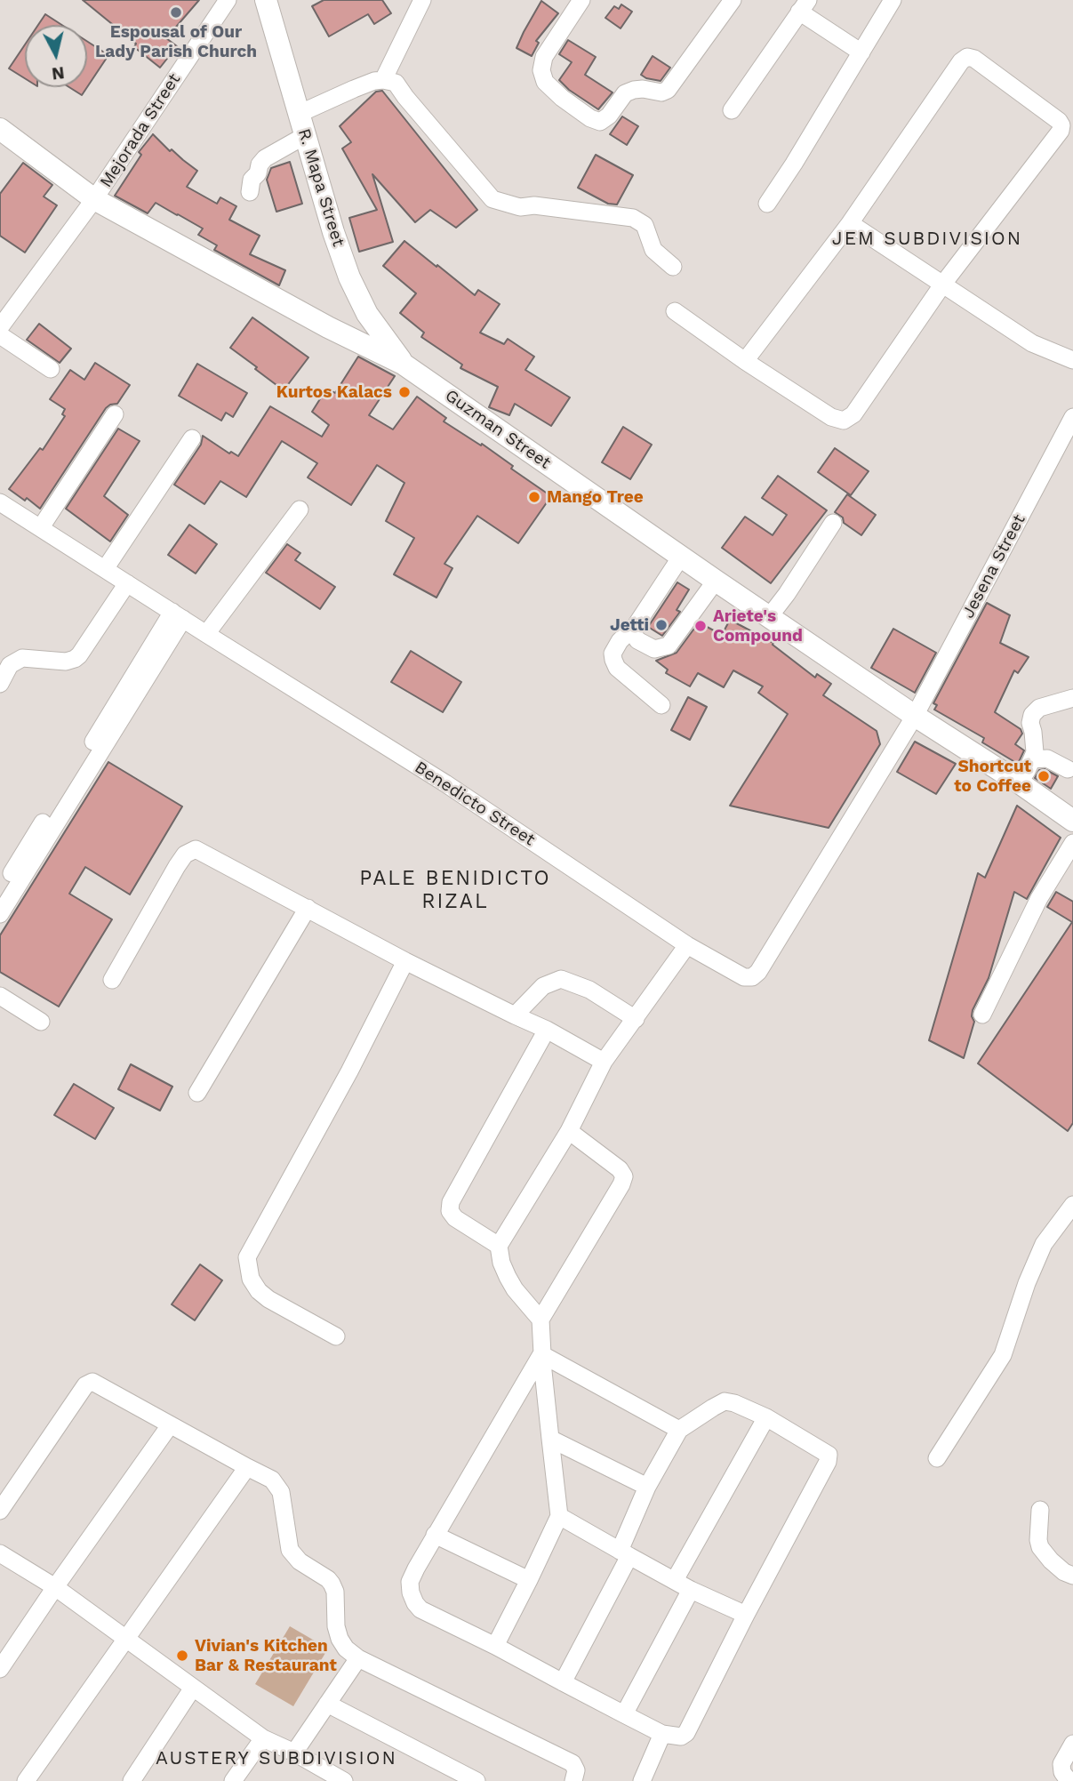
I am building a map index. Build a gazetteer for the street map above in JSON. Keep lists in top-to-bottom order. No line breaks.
{"streets":{"main road":["R. Mapa Street","Guzman Street"],"street":["Mejorada Street","Jesena Street","Benedicto Street"]},"crossings":[["Mejorada Street","Guzman Street"],["R. Mapa Street","Guzman Street"],["Guzman Street","Jesena Street"],["Guzman Street","Benedicto Street"],["Jesena Street","Benedicto Street"]],"districts":["JEM SUBDIVISION","PALE BENIDICTO RIZAL","AUSTERY SUBDIVISION"],"places":["Espousal of Our Lady Parish Church","Kurtos Kalacs","Mango Tree","Jetti","Ariete's Compound","Shortcut to Coffee","Vivian's Kitchen Bar & Restaurant"],"north":"bottom"}
